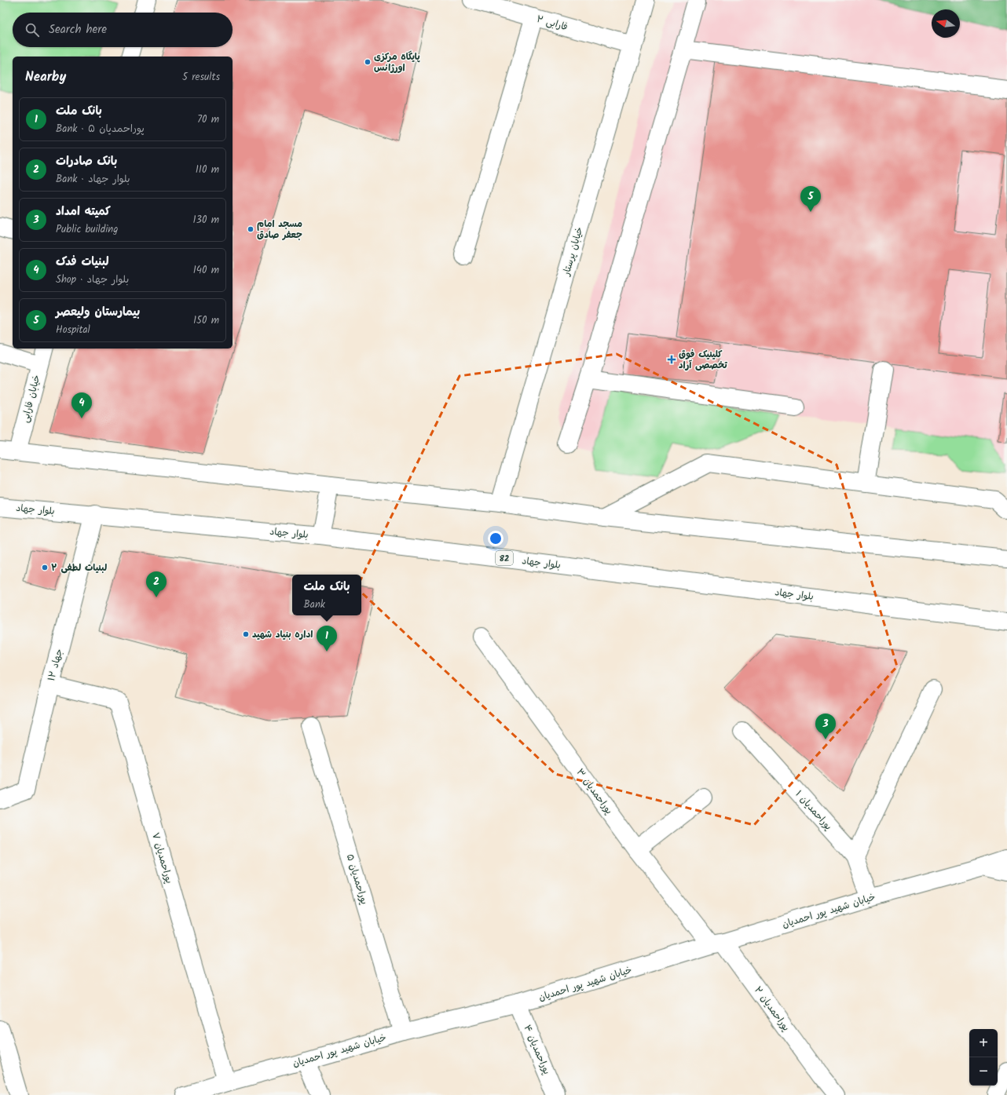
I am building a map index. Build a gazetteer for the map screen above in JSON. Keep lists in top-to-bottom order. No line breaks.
{"streets":{"street":["فارابی ۲","خیابان پرستار","خیابان فارابی","بلوار جهاد","82","جهاد ۱۲","پوراحمدیان ۳","پوراحمدیان ۱","پوراحمدیان ۷","پوراحمدیان ۵","خیابان شهید پور احمدیان","پوراحمدیان ۲","پوراحمدیان ۴"]},"crossings":[["فارابی ۲","خیابان پرستار"],["بلوار جهاد","جهاد ۱۲"],["جهاد ۱۲","پوراحمدیان ۷"],["پوراحمدیان ۳","خیابان شهید پور احمدیان"],["پوراحمدیان ۳","پوراحمدیان ۲"],["پوراحمدیان ۱","خیابان شهید پور احمدیان"],["پوراحمدیان ۷","خیابان شهید پور احمدیان"],["پوراحمدیان ۵","خیابان شهید پور احمدیان"],["خیابان شهید پور احمدیان","پوراحمدیان ۲"],["خیابان شهید پور احمدیان","پوراحمدیان ۴"]],"places":{"other":["پایگاه مرکزی اورژانس","مسجد امام جعفر صادق","لبنیات لطفی ۲","اداره بنیاد شهید"],"health":["کلینیک فوق تخصصی آراد"]},"north":"left","page":{"search":"Search here","heading":["Nearby","5 results"],"list":[{"mark":"1","name":"بانک ملت","note":"Bank · پوراحمدیان ۵","value":"70 m"},{"mark":"2","name":"بانک صادرات","note":"Bank · بلوار جهاد","value":"110 m"},{"mark":"3","name":"کمیته امداد","note":"Public building","value":"130 m"},{"mark":"4","name":"لبنیات فدک","note":"Shop · بلوار جهاد","value":"140 m"},{"mark":"5","name":"بیمارستان ولیعصر","note":"Hospital","value":"150 m"}],"pins":["5","4","2","1","3"],"popup":["بانک ملت","Bank"],"map_buttons":["+","−"]}}
